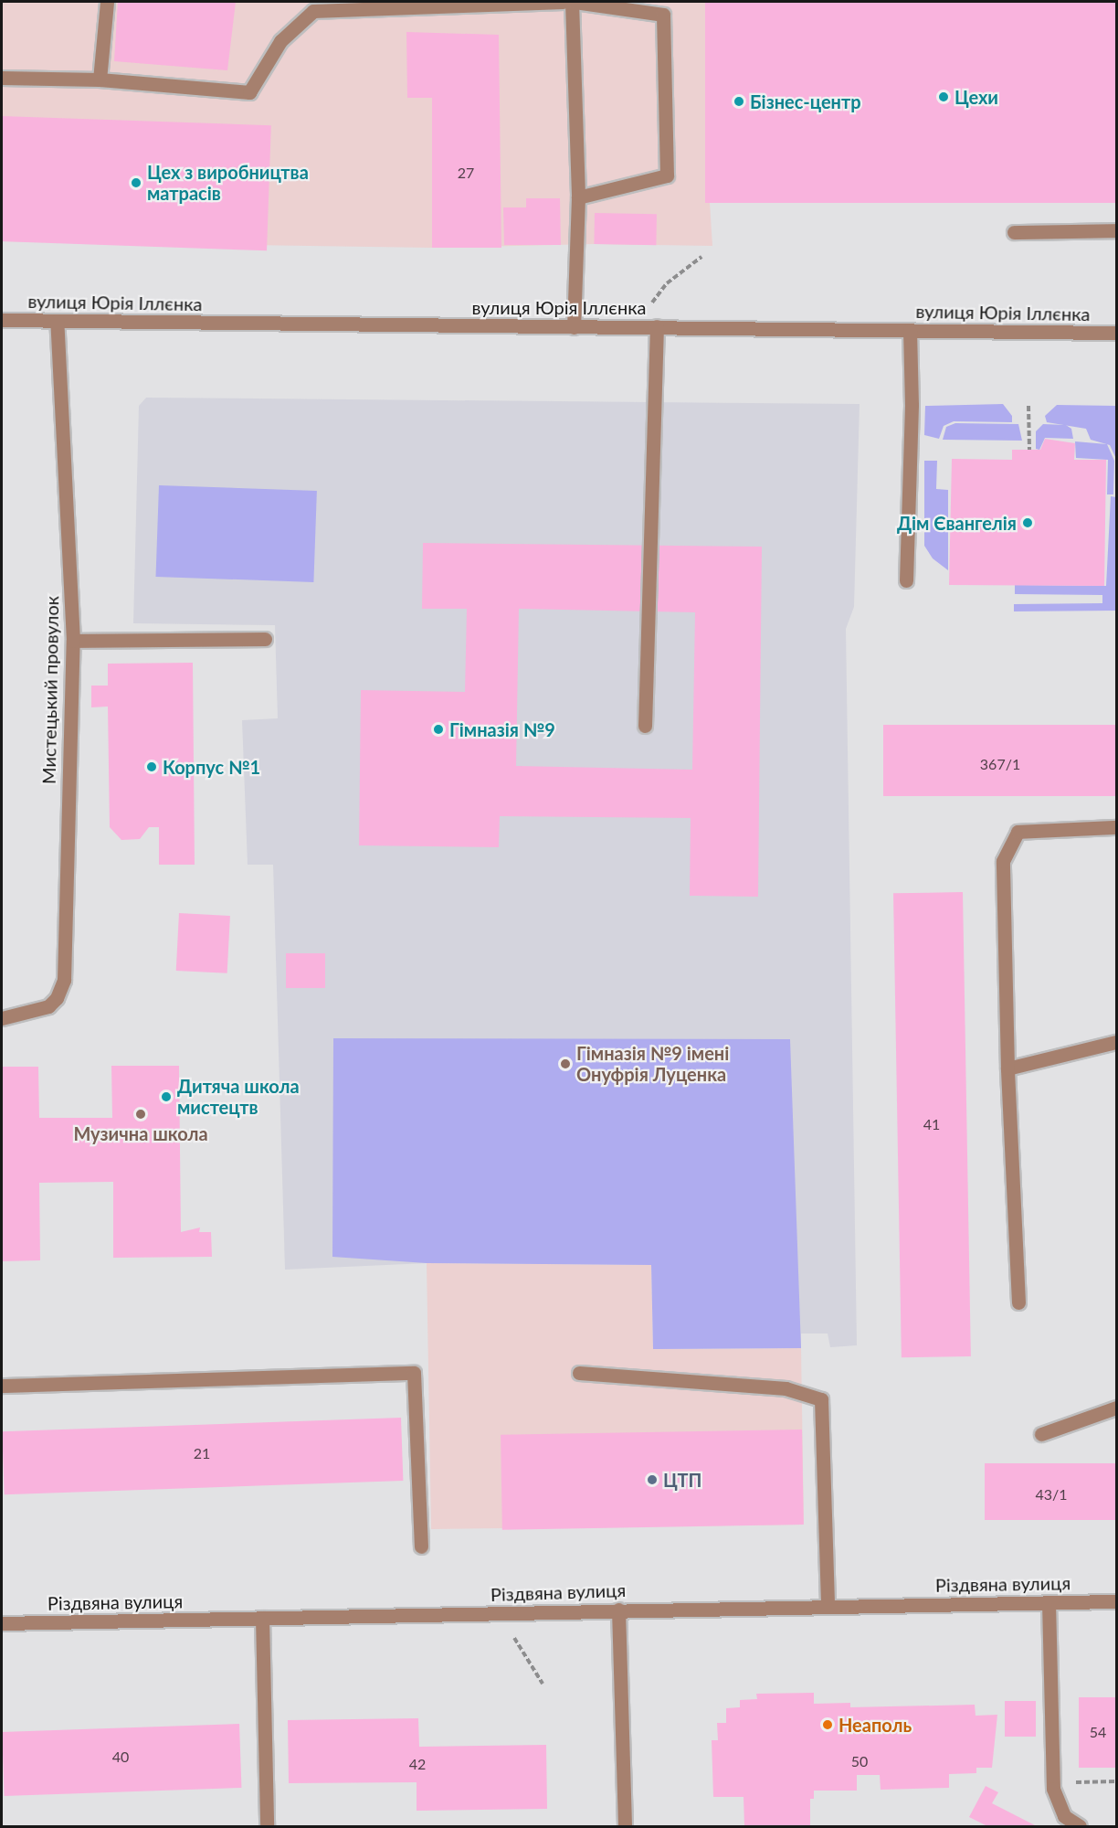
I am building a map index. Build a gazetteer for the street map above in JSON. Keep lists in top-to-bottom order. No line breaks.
{"streets":{"street":["вулиця Юрія Іллєнка","Мистецький провулок","Різдвяна вулиця"]},"crossings":[["вулиця Юрія Іллєнка","Мистецький провулок"]],"places":["Цехи","Бізнес-центр","Цех з виробництва матрасів","Дім Євангелія","Гімназія №9","Корпус №1","Гімназія №9 імені Онуфрія Луценка","Дитяча школа мистецтв","Музична школа","ЦТП","Неаполь"],"house_numbers":["27","367/1","41","21","43/1","54","40","50","42"]}
